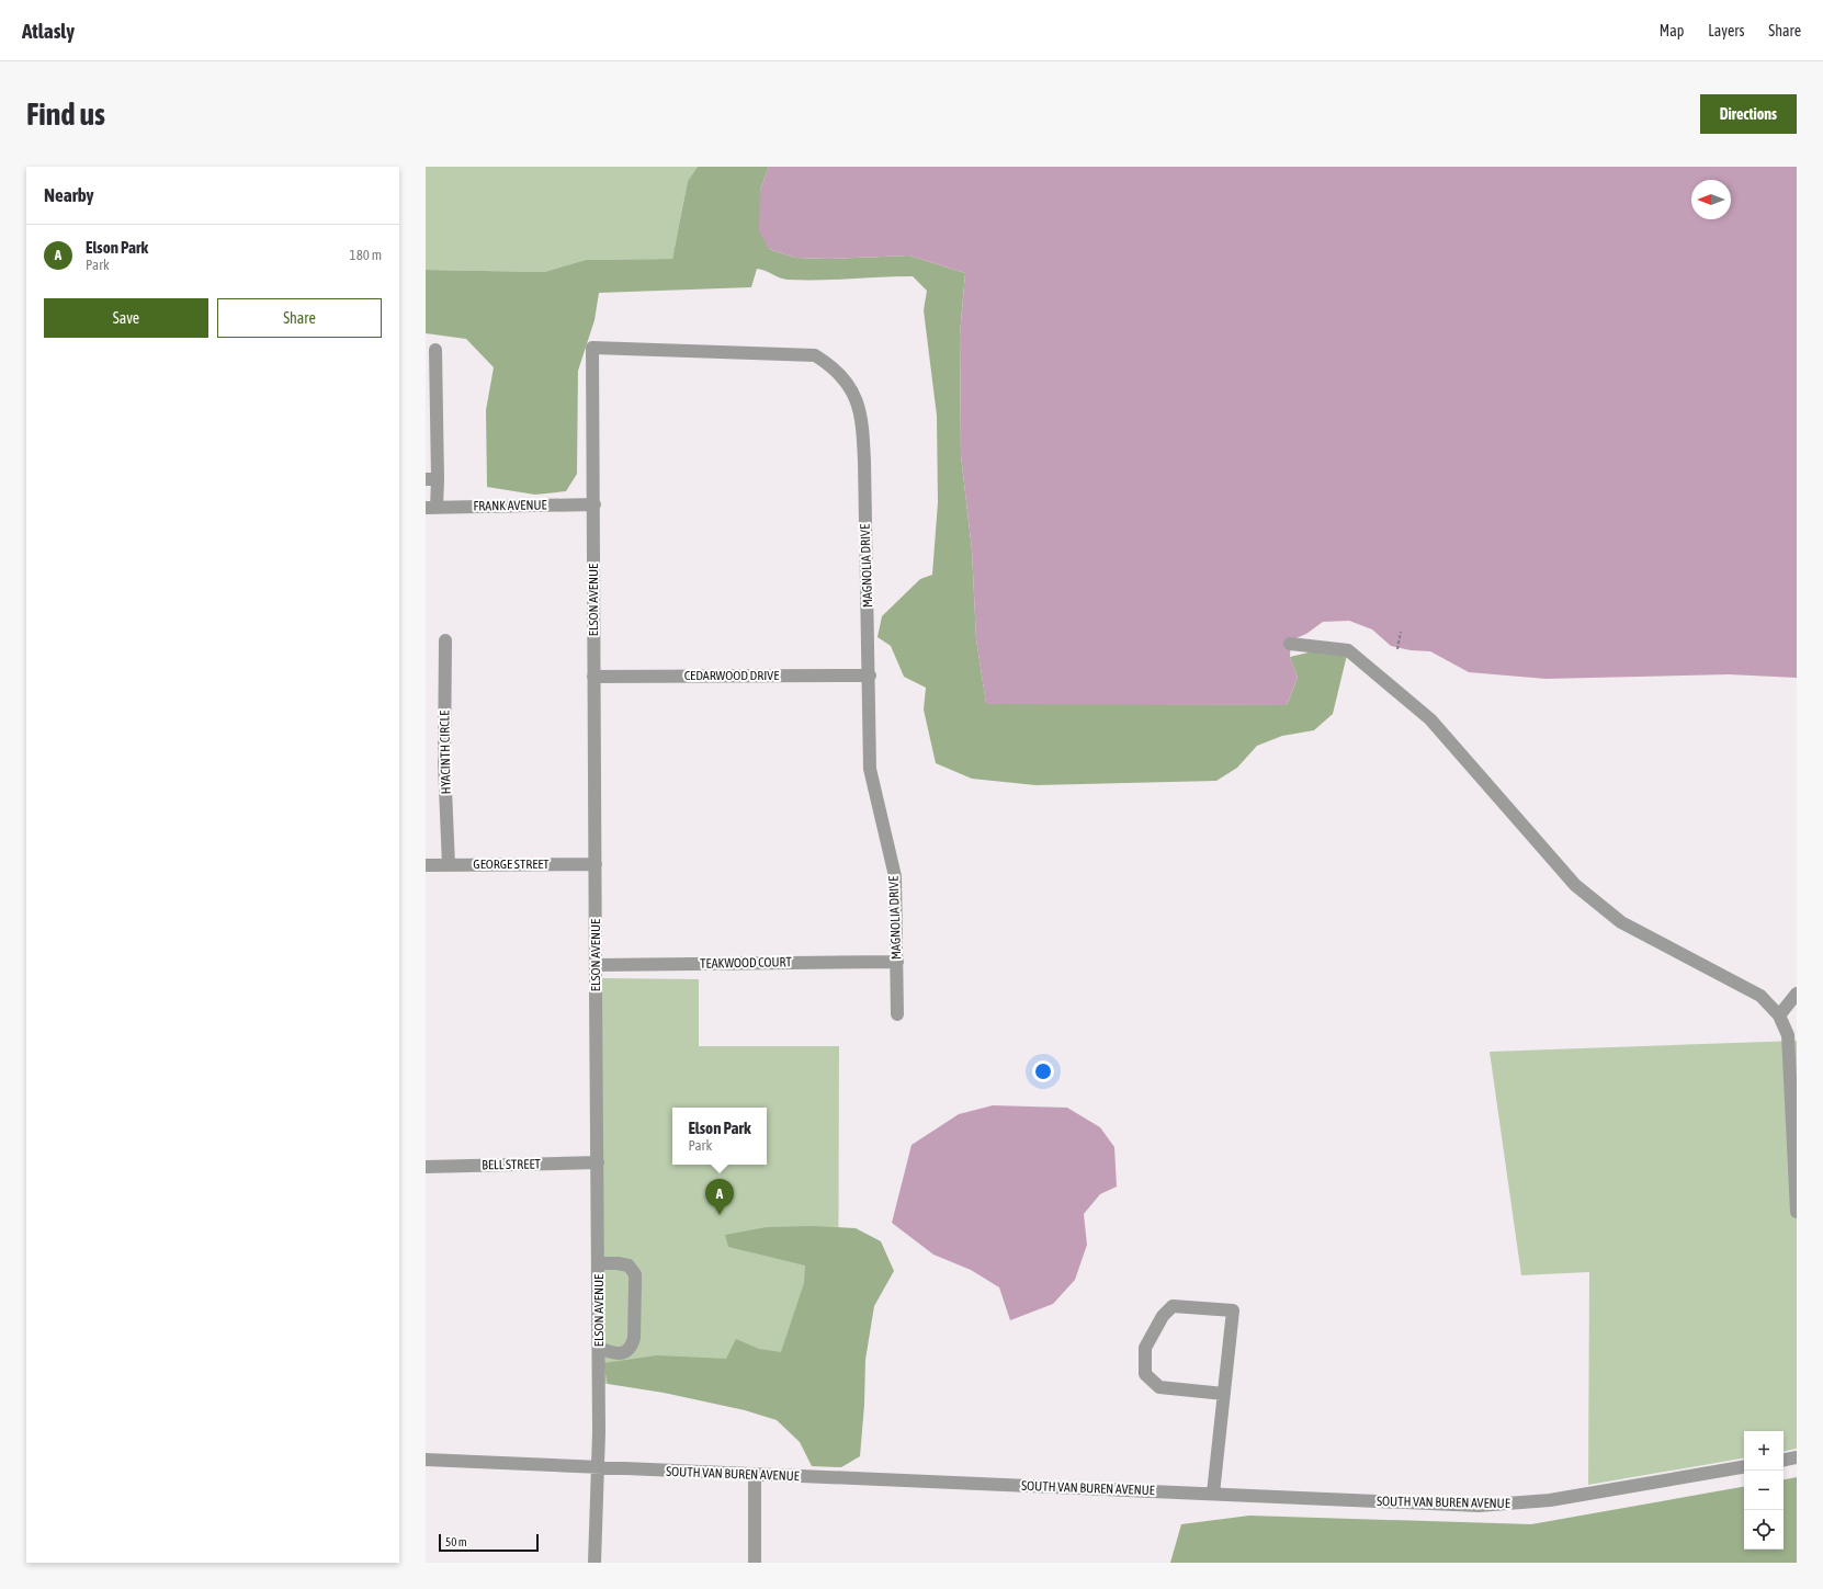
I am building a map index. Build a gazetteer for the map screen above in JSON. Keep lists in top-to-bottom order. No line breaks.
{"streets":{"street":["FRANK AVENUE","MAGNOLIA DRIVE","ELSON AVENUE","CEDARWOOD DRIVE","HYACINTH CIRCLE","GEORGE STREET","TEAKWOOD COURT","BELL STREET","SOUTH VAN BUREN AVENUE"]},"crossings":[["FRANK AVENUE","ELSON AVENUE"],["MAGNOLIA DRIVE","ELSON AVENUE"],["MAGNOLIA DRIVE","CEDARWOOD DRIVE"],["MAGNOLIA DRIVE","TEAKWOOD COURT"],["ELSON AVENUE","CEDARWOOD DRIVE"],["ELSON AVENUE","GEORGE STREET"],["ELSON AVENUE","TEAKWOOD COURT"],["ELSON AVENUE","BELL STREET"],["ELSON AVENUE","SOUTH VAN BUREN AVENUE"],["HYACINTH CIRCLE","GEORGE STREET"]],"scale_bar":"50 m","north":"left","page":{"header":"Atlasly","nav":["Map","Layers","Share"],"buttons":["Directions",["Save","Share"]],"title":"Find us","heading":"Nearby","list":[{"mark":"A","name":"Elson Park","note":"Park","value":"180 m"}],"popup":["Elson Park","Park"],"pins":"A","map_buttons":["+","−"],"scale":"50 m"}}
